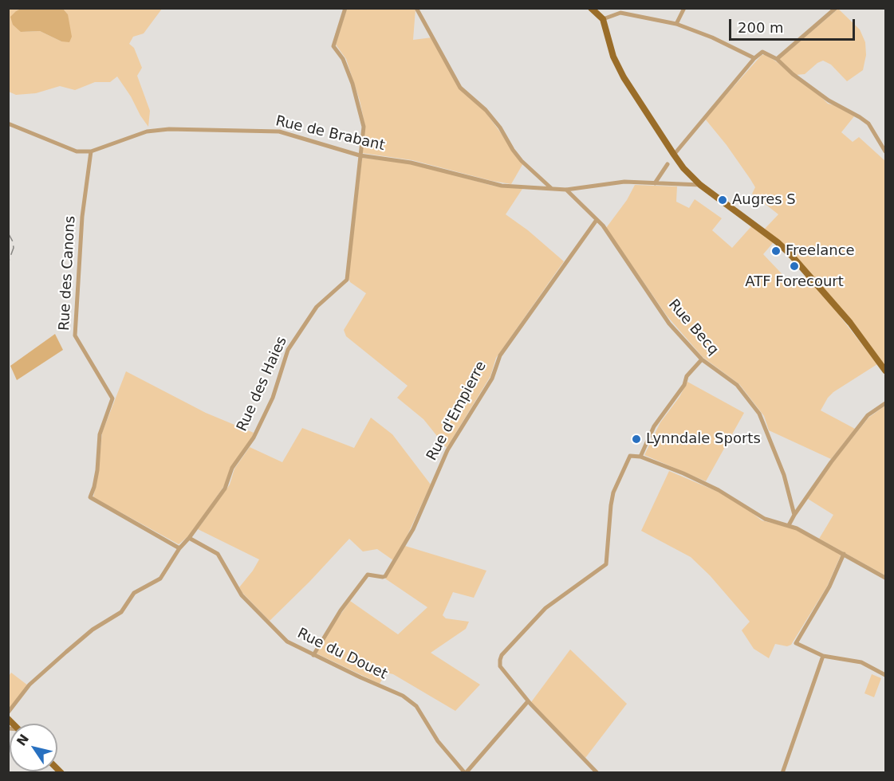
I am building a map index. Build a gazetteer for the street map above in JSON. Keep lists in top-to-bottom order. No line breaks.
{"streets":{"street":["Rue de Brabant","Rue des Canons","Rue Becq","Rue des Haies","Rue d'Empierre","Rue du Douet"]},"crossings":[["Rue de Brabant","Rue des Canons"],["Rue de Brabant","Rue Becq"],["Rue de Brabant","Rue des Haies"],["Rue des Canons","Rue des Haies"],["Rue Becq","Rue d'Empierre"],["Rue des Haies","Rue du Douet"],["Rue d'Empierre","Rue du Douet"]],"places":["Augres S","Freelance","ATF Forecourt","Lynndale Sports"],"scale_bar":"200 m","north":"top left"}
